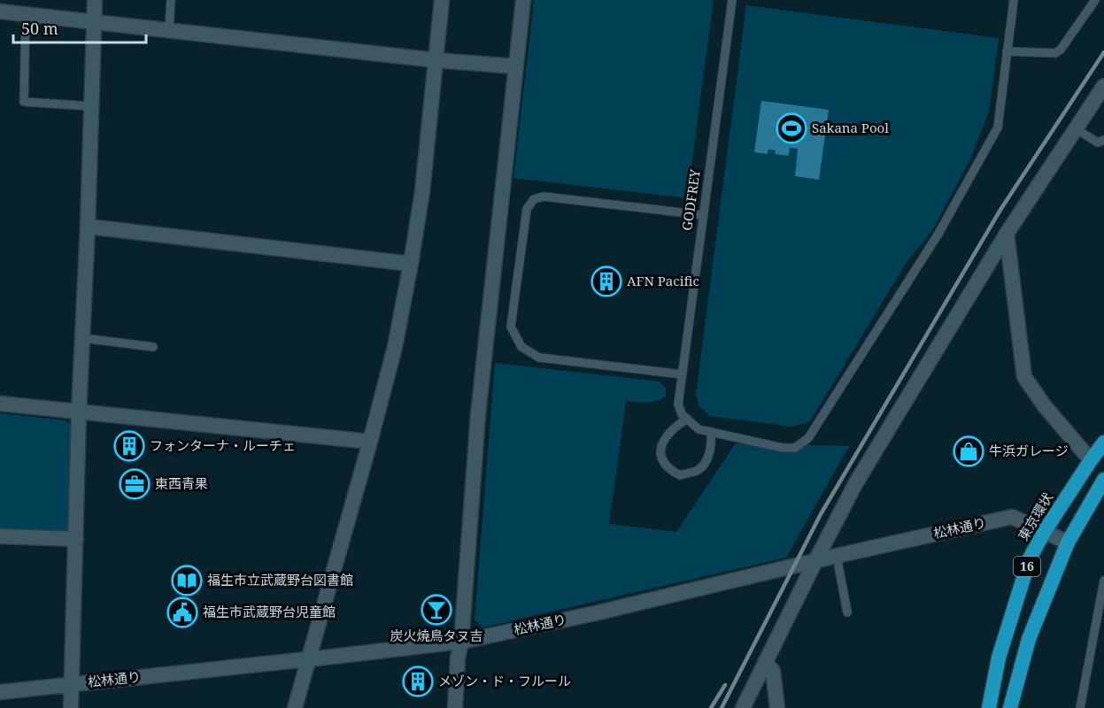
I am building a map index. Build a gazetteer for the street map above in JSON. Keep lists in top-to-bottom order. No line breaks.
{"streets":{"highway":["東京環状","16"],"street":["松林通り"],"lane":["GODFREY"]},"crossings":[["東京環状","松林通り"],["松林通り","16"]],"places":{"sports":["Sakana Pool"],"building":["AFN Pacific","フォンターナ・ルーチェ","メゾン・ド・フルール"],"shop":["牛浜ガレージ"],"office":["東西青果"],"library":["福生市立武蔵野台図書館"],"bar":["炭火焼鳥タヌ吉"],"public building":["福生市武蔵野台児童館"]},"scale_bar":"50 m"}
